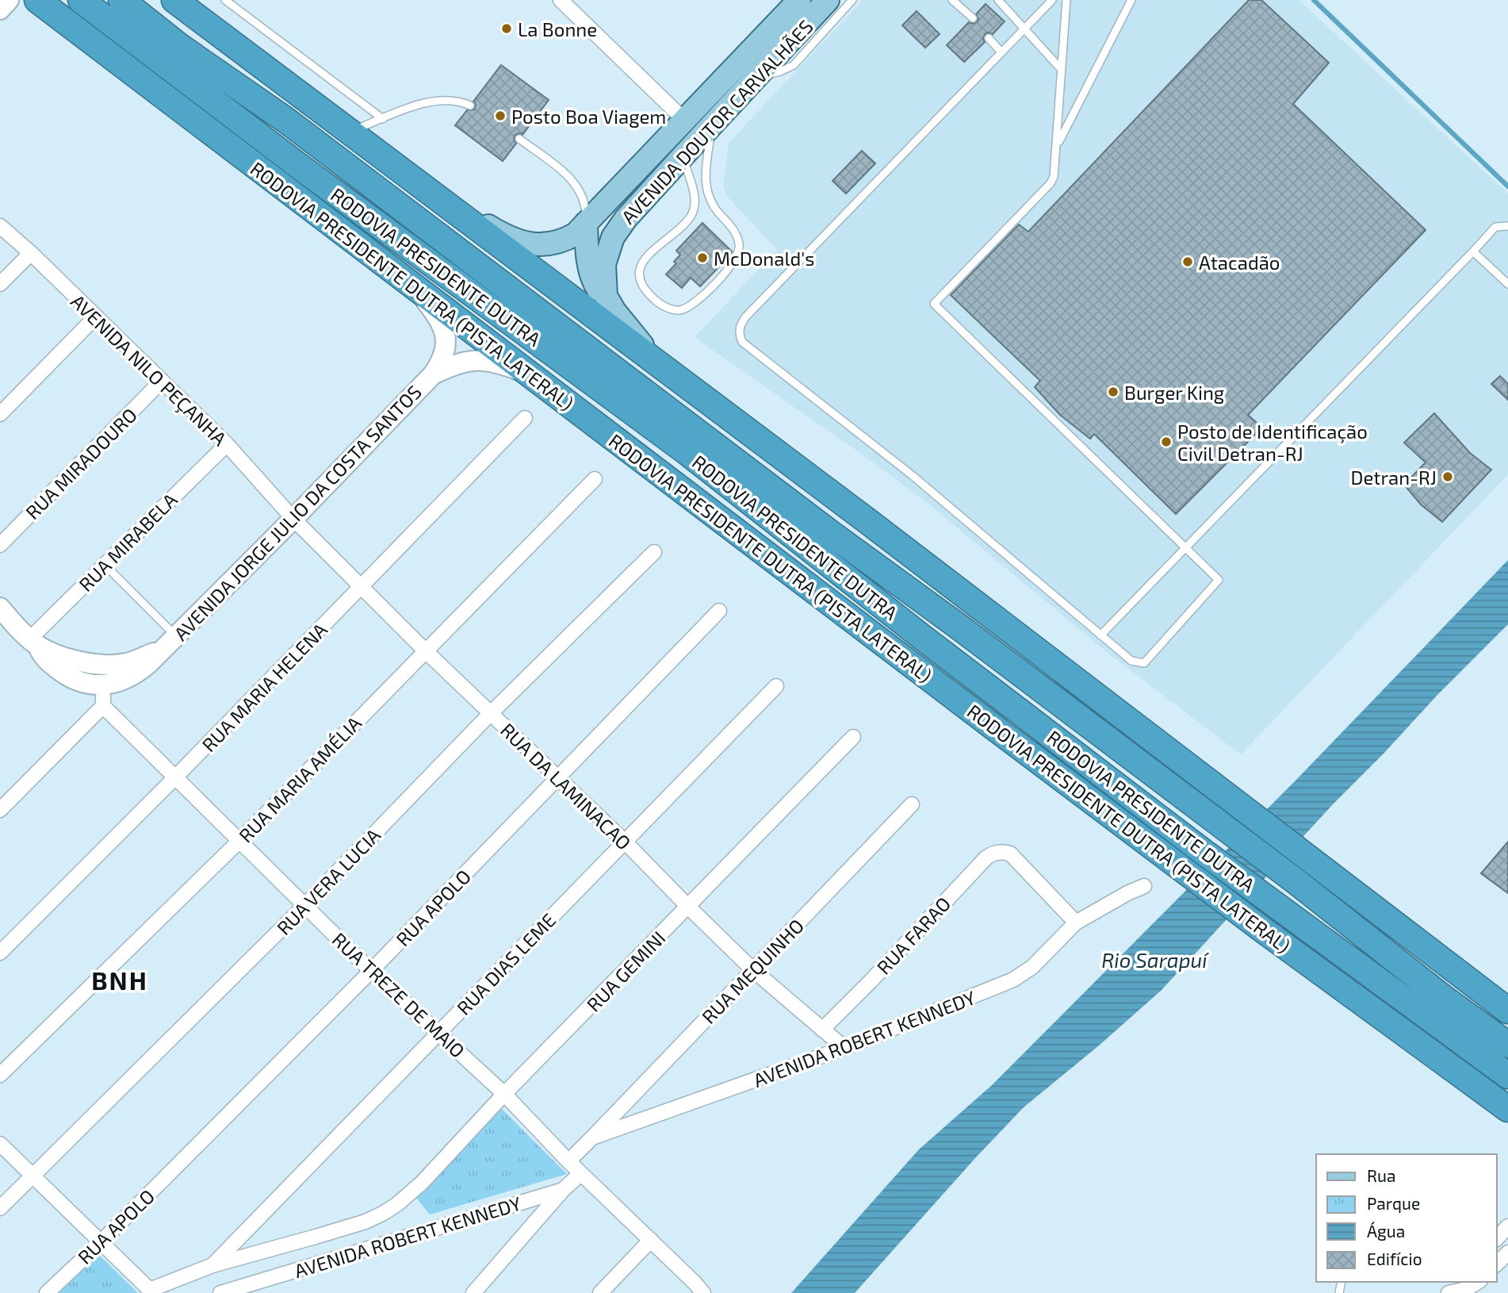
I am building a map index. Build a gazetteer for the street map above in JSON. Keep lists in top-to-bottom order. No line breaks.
{"streets":{"highway":["RODOVIA PRESIDENTE DUTRA","RODOVIA PRESIDENTE DUTRA (PISTA LATERAL)"],"main road":["AVENIDA DOUTOR CARVALHÃES","AVENIDA JORGE JULIO DA COSTA SANTOS"],"street":["AVENIDA NILO PEÇANHA","RUA MIRADOURO","RUA MIRABELA","RUA MARIA HELENA","RUA MARIA AMÉLIA","RUA DA LAMINACAO","RUA VERA LUCIA","RUA APOLO","RUA FARAO","RUA DIAS LEME","RUA GEMINI","RUA MEQUINHO","RUA TREZE DE MAIO","AVENIDA ROBERT KENNEDY"]},"crossings":[["AVENIDA NILO PEÇANHA","RUA MIRADOURO"],["AVENIDA NILO PEÇANHA","AVENIDA JORGE JULIO DA COSTA SANTOS"],["AVENIDA NILO PEÇANHA","RUA MIRABELA"],["AVENIDA NILO PEÇANHA","RUA DA LAMINACAO"],["AVENIDA JORGE JULIO DA COSTA SANTOS","RUA DA LAMINACAO"],["RUA MARIA HELENA","RUA DA LAMINACAO"],["RUA MARIA HELENA","RUA TREZE DE MAIO"],["RUA MARIA AMÉLIA","RUA DA LAMINACAO"],["RUA MARIA AMÉLIA","RUA TREZE DE MAIO"],["RUA DA LAMINACAO","RUA VERA LUCIA"],["RUA DA LAMINACAO","RUA APOLO"],["RUA DA LAMINACAO","RUA FARAO"],["RUA DA LAMINACAO","RUA DIAS LEME"],["RUA DA LAMINACAO","RUA GEMINI"],["RUA DA LAMINACAO","RUA MEQUINHO"],["RUA DA LAMINACAO","AVENIDA ROBERT KENNEDY"],["RUA VERA LUCIA","RUA TREZE DE MAIO"],["RUA APOLO","RUA TREZE DE MAIO"],["RUA FARAO","AVENIDA ROBERT KENNEDY"],["RUA DIAS LEME","RUA TREZE DE MAIO"],["RUA DIAS LEME","AVENIDA ROBERT KENNEDY"],["RUA GEMINI","RUA TREZE DE MAIO"],["RUA GEMINI","AVENIDA ROBERT KENNEDY"],["RUA MEQUINHO","AVENIDA ROBERT KENNEDY"],["RUA TREZE DE MAIO","AVENIDA ROBERT KENNEDY"]],"districts":["BNH"],"water":["Rio Sarapuí"],"places":["La Bonne","Posto Boa Viagem","McDonald's","Atacadão","Burger King","Posto de Identificação Civil Detran-RJ","Detran-RJ"],"legend":["Rua","Parque","Água","Edifício"]}
